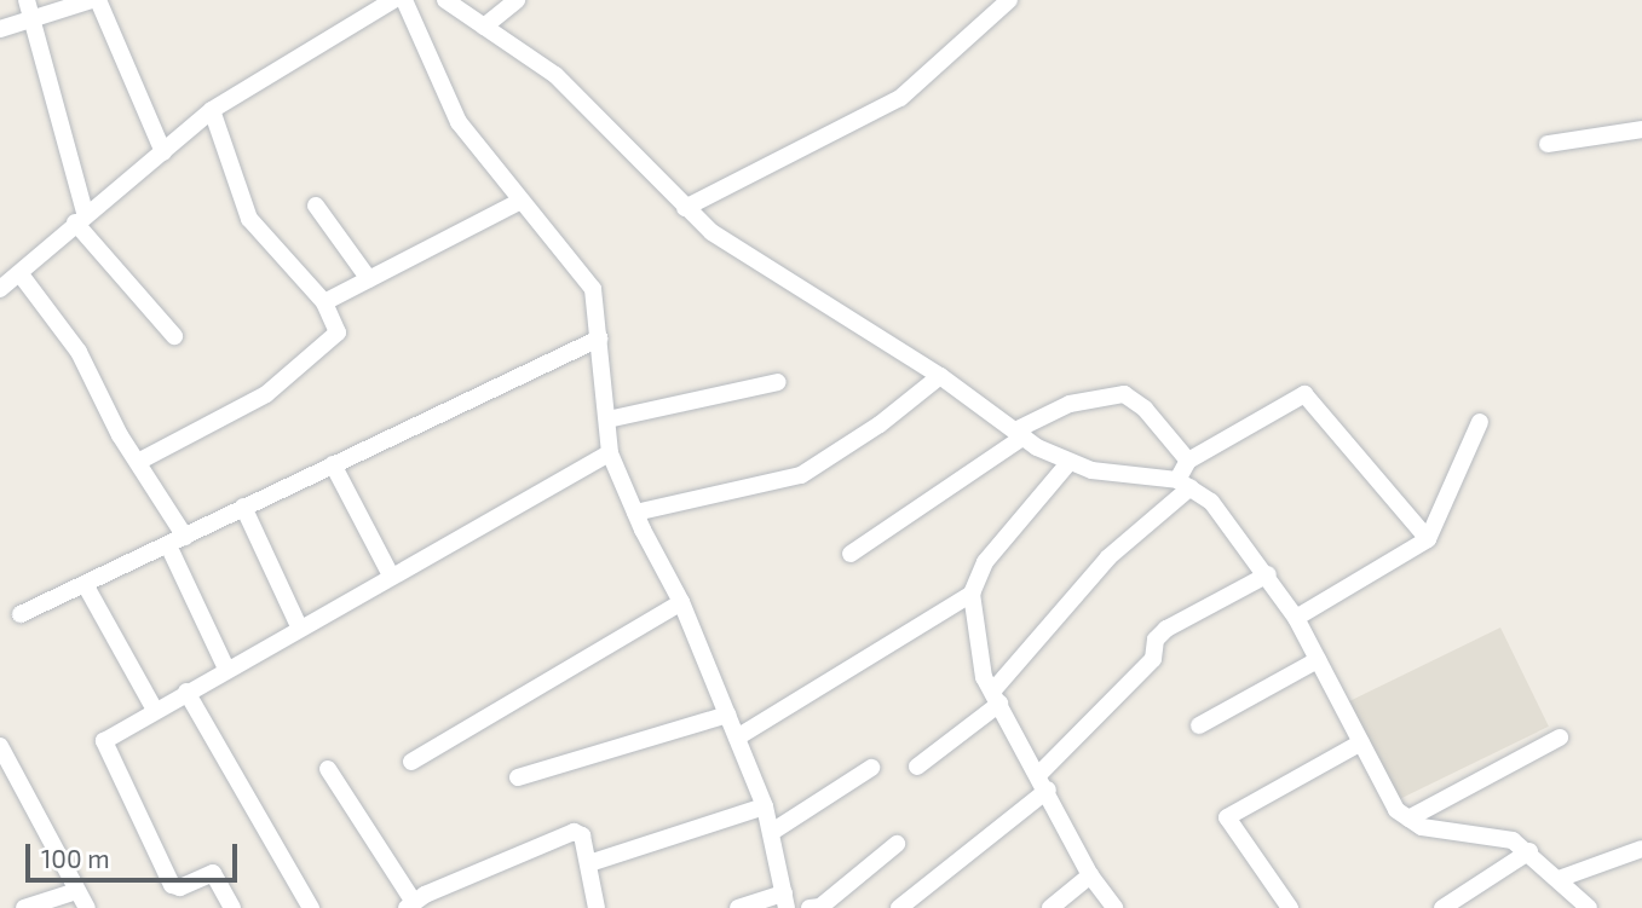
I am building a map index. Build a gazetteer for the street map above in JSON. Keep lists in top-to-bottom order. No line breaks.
{"scale_bar":"100 m"}
